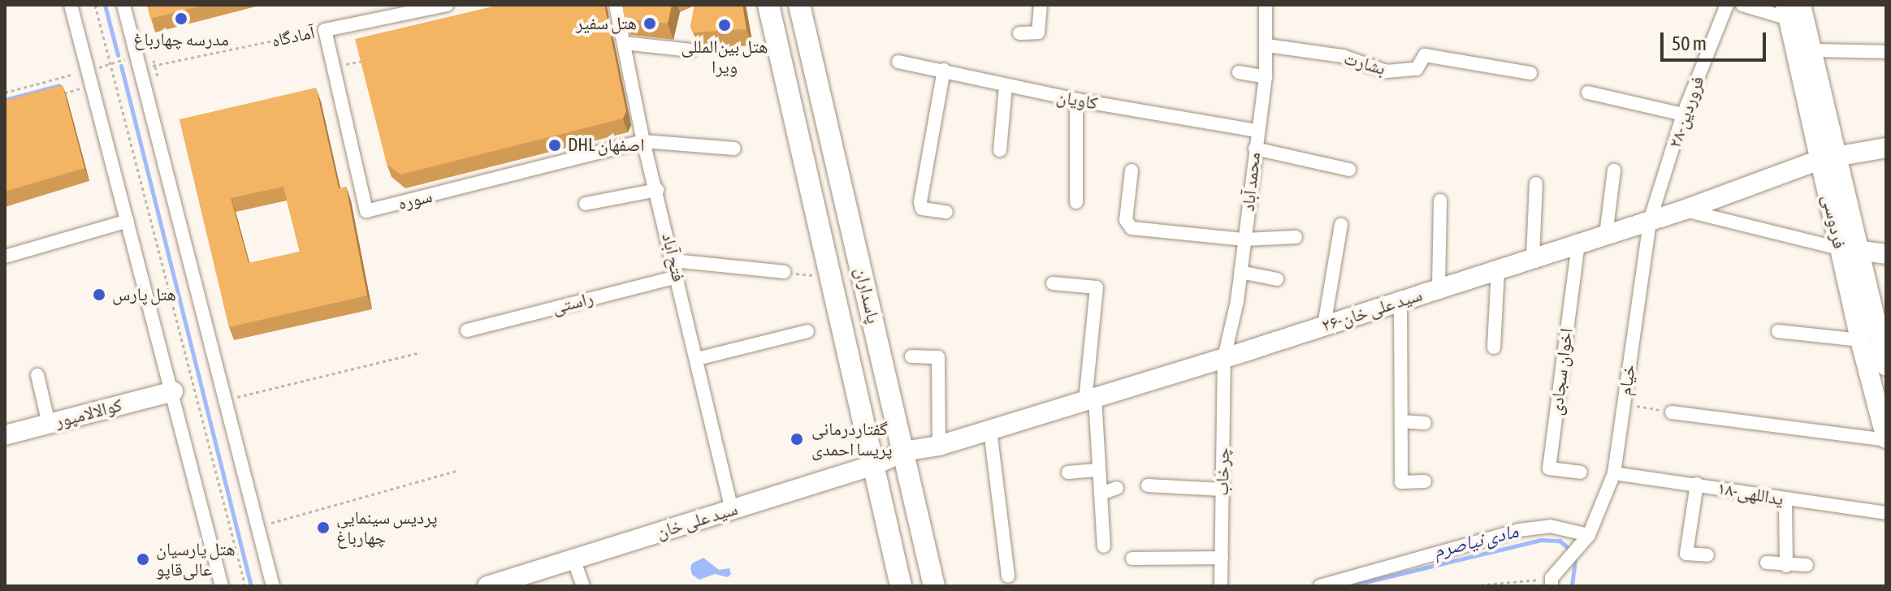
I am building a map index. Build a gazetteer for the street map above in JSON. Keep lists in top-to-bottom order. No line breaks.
{"streets":{"main road":["فردوسی","پاسداران","۲۶-سید علی خان","کوالالامپور","سید علی خان"],"street":["آمادگاه","بشارت","کاویان","۲۸-فروردین","محمد آباد","سوره","فتح آباد","راستی","اخوان سجادی","خیام","چرخاب","۱۸-یداللهی"]},"crossings":[["آمادگاه","سوره"],["بشارت","محمد آباد"],["کاویان","محمد آباد"],["۲۸-فروردین","۲۶-سید علی خان"],["۲۸-فروردین","خیام"],["محمد آباد","۲۶-سید علی خان"],["محمد آباد","چرخاب"],["سوره","فتح آباد"],["فردوسی","۲۶-سید علی خان"],["فتح آباد","راستی"],["فتح آباد","سید علی خان"],["پاسداران","۲۶-سید علی خان"],["پاسداران","سید علی خان"],["۲۶-سید علی خان","اخوان سجادی"],["۲۶-سید علی خان","خیام"],["۲۶-سید علی خان","چرخاب"],["۲۶-سید علی خان","سید علی خان"],["خیام","۱۸-یداللهی"]],"water":["مادی نیاصرم"],"places":["مدرسه چهارباغ","هتل سفیر","هتل بین‌المللی ویرا","DHL اصفهان","هتل پارس","گفتاردرمانی پریسا احمدی","پردیس سینمایی چهارباغ","هتل پارسیان عالی‌قاپو"],"scale_bar":"50 m"}
